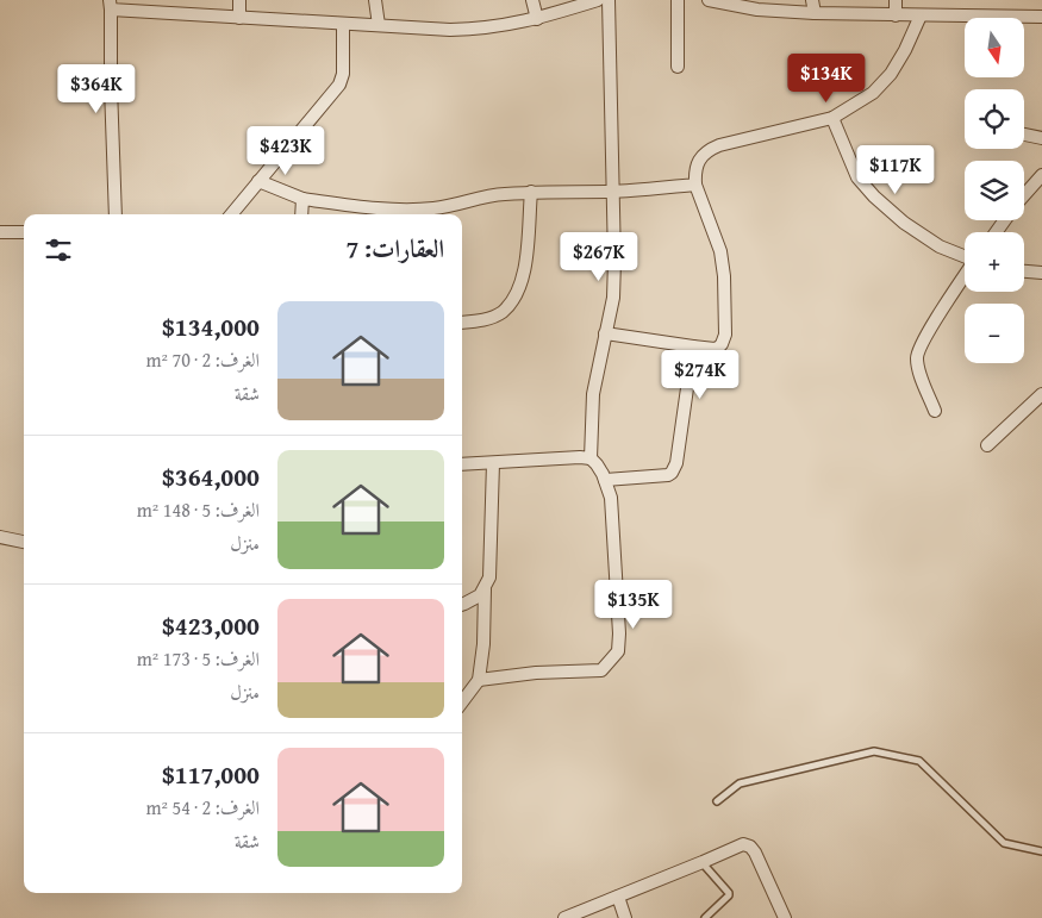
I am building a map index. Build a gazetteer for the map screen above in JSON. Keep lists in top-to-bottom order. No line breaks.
{"north":"bottom","page":{"map_buttons":["+","−"],"price":["$134K","$364K","$423K","$117K","$267K","$274K","$135K"],"heading":"العقارات: 7","list":[{"name":"$134,000","note":"الغرف: 2 · 70 m² · شقة"},{"name":"$364,000","note":"الغرف: 5 · 148 m² · منزل"},{"name":"$423,000","note":"الغرف: 5 · 173 m² · منزل"},{"name":"$117,000","note":"الغرف: 2 · 54 m² · شقة"}]}}
